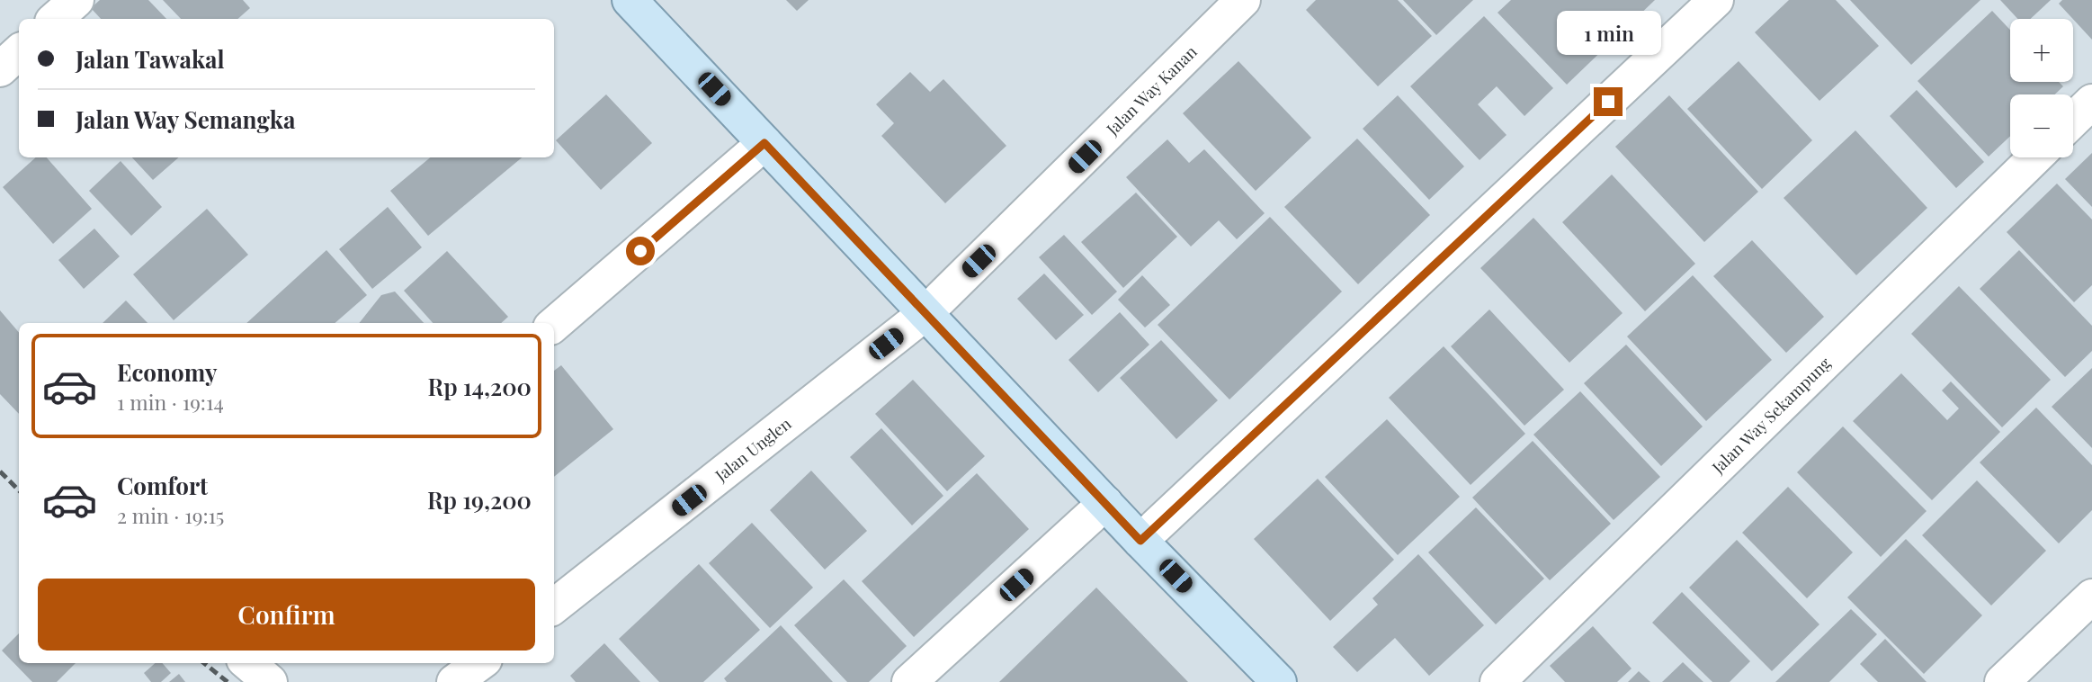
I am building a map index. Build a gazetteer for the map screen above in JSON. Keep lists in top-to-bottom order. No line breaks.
{"streets":{"street":["Jalan Way Kanan","Jalan Way Sekampung","Jalan Unglen"]},"crossings":[["Jalan Way Kanan","Jalan Unglen"]],"page":{"bubble":"1 min","map_buttons":["+","−"],"banner":["Jalan Tawakal","Jalan Way Semangka"],"list":[{"name":"Economy","note":"1 min · 19:14","value":"Rp 14,200"},{"name":"Comfort","note":"2 min · 19:15","value":"Rp 19,200"}],"buttons":"Confirm"}}
